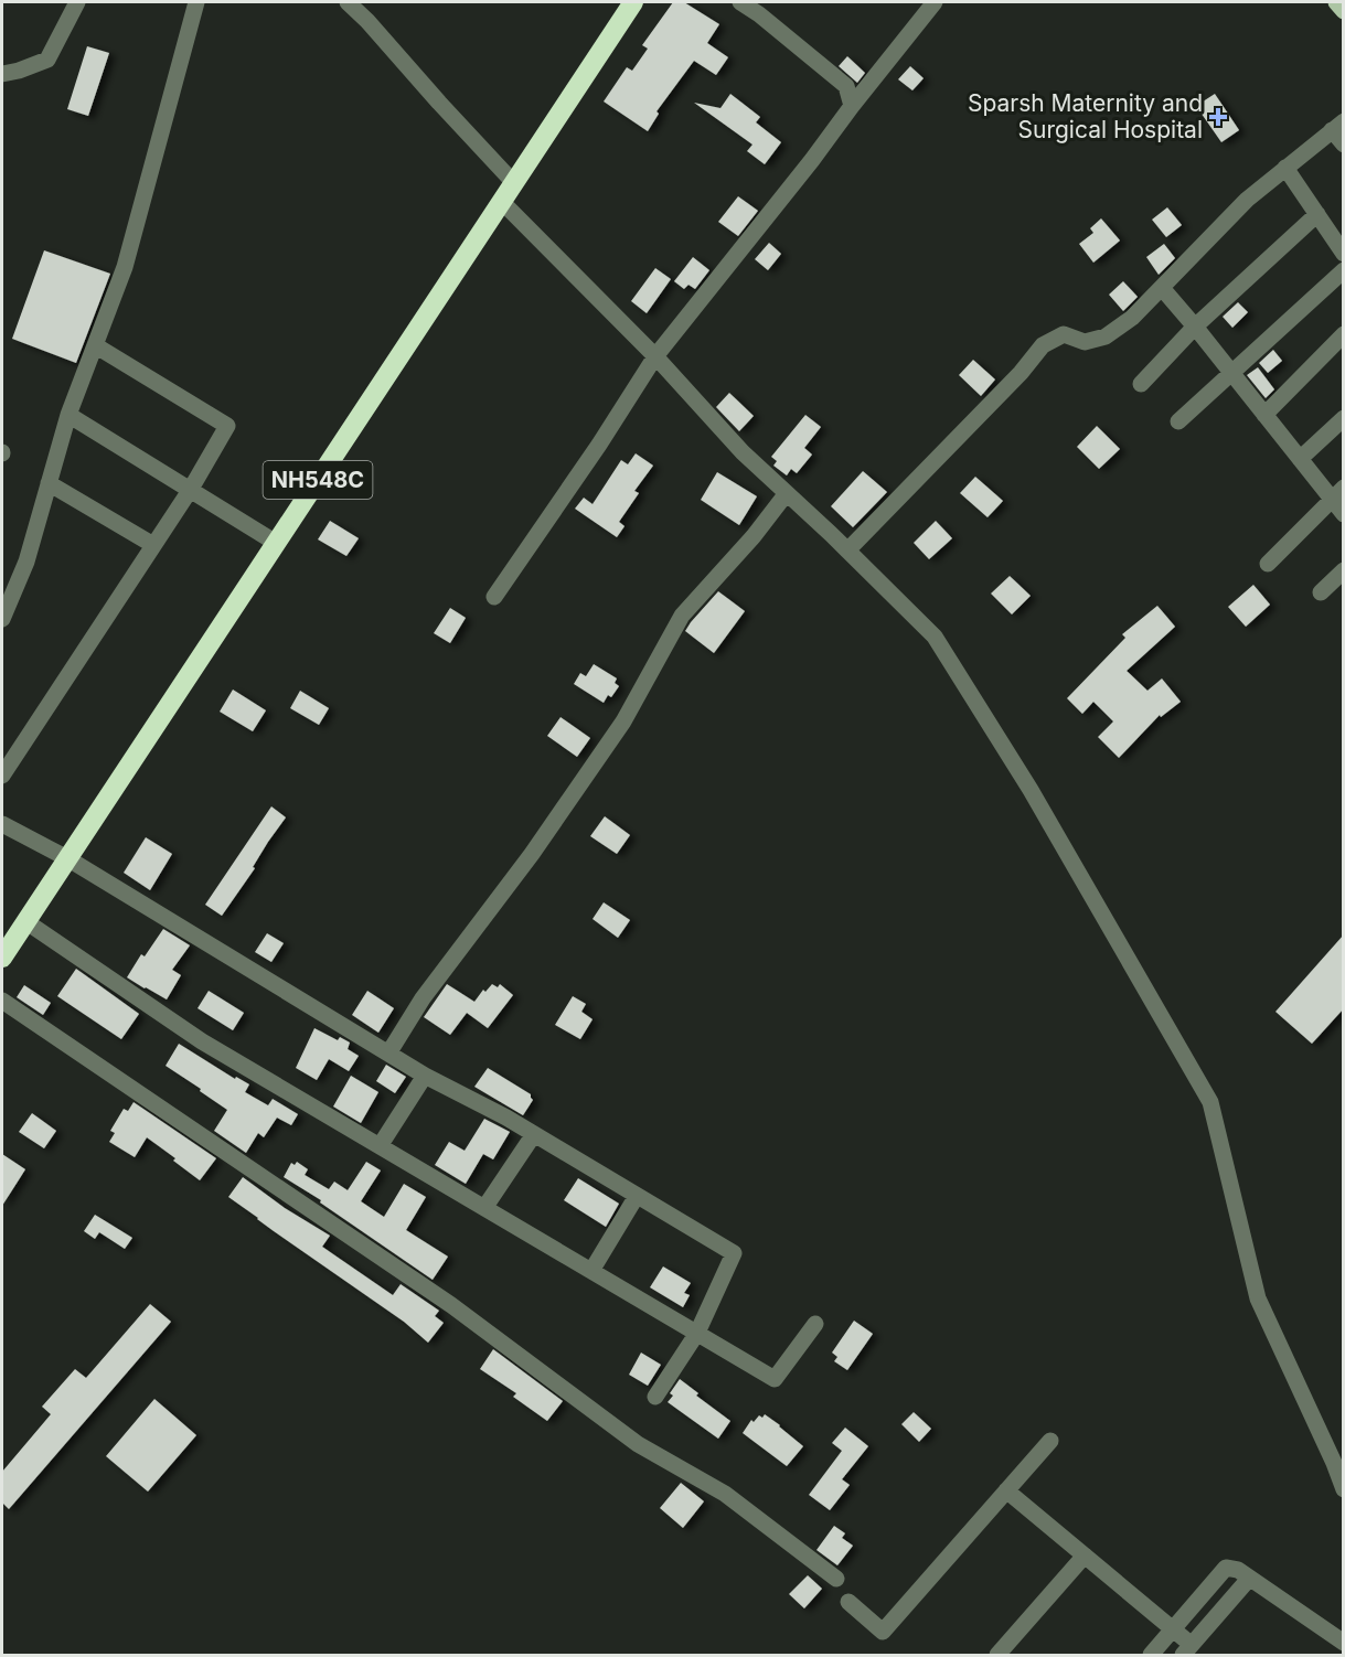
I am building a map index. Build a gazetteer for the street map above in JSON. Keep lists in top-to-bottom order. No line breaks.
{"streets":{"highway":["NH548C"]},"places":{"health":["Sparsh Maternity and Surgical Hospital"]}}
